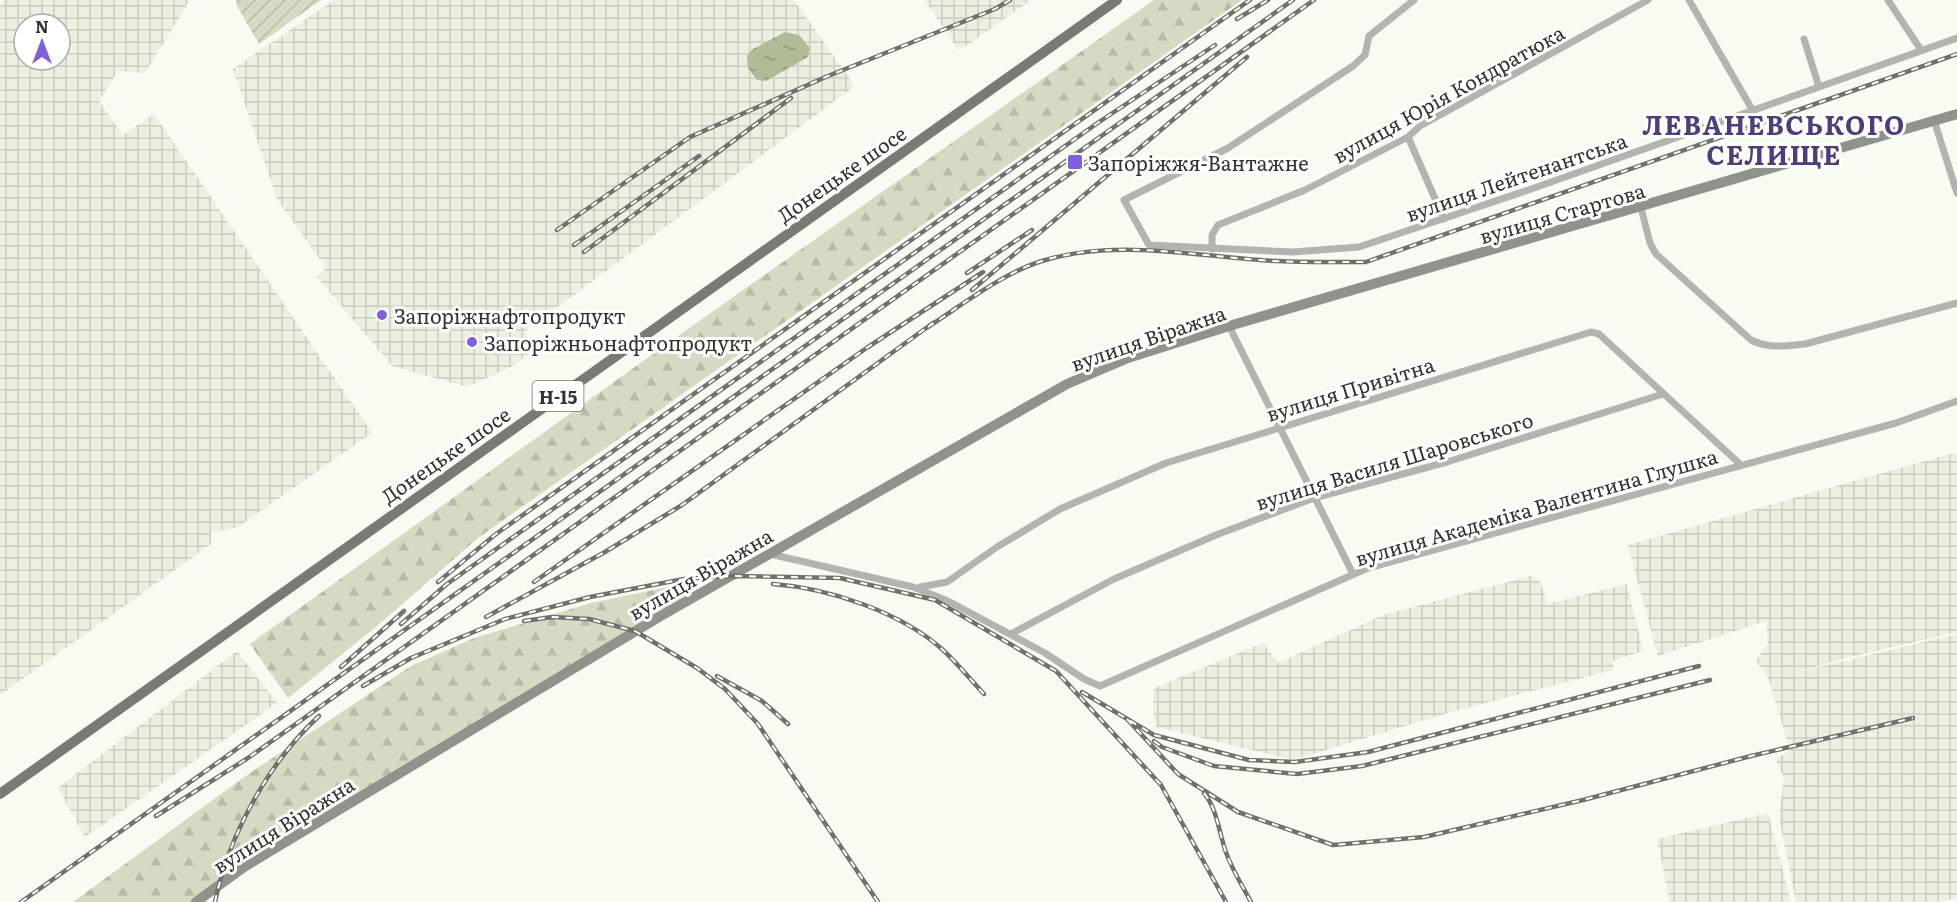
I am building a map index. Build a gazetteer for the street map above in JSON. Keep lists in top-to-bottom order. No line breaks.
{"streets":{"main road":["Донецьке шосе","вулиця Стартова","вулиця Віражна","Н-15"],"street":["вулиця Юрія Кондратюка","вулиця Лейтенантська","вулиця Привітна","вулиця Василя Шаровського","вулиця Академіка Валентина Глушка"]},"crossings":[["вулиця Юрія Кондратюка","вулиця Лейтенантська"],["вулиця Стартова","вулиця Віражна"],["вулиця Привітна","вулиця Василя Шаровського"],["вулиця Привітна","вулиця Академіка Валентина Глушка"],["вулиця Василя Шаровського","вулиця Академіка Валентина Глушка"]],"districts":["ЛЕВАНЕВСЬКОГО СЕЛИЩЕ"],"places":{"transit":["Запоріжжя-Вантажне"],"other":["Запоріжнафтопродукт","Запоріжньонафтопродукт"]},"north":"top"}
